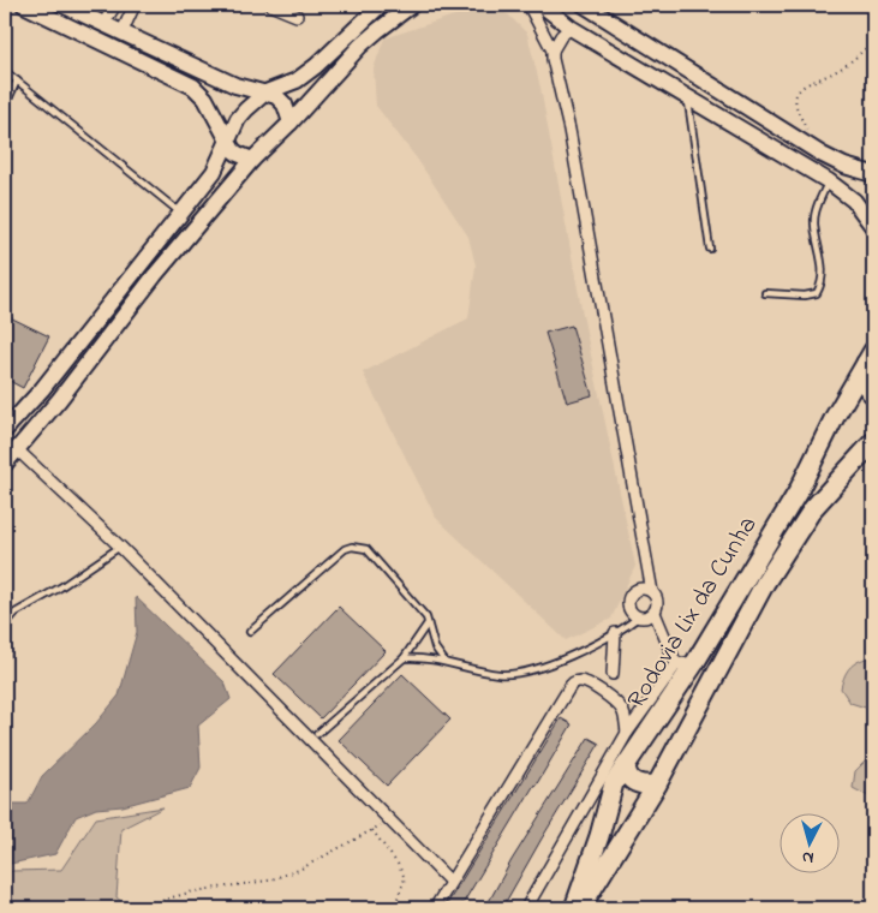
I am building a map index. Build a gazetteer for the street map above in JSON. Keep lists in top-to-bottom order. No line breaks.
{"streets":{"main road":["Rodovia Lix da Cunha"]},"north":"bottom"}
